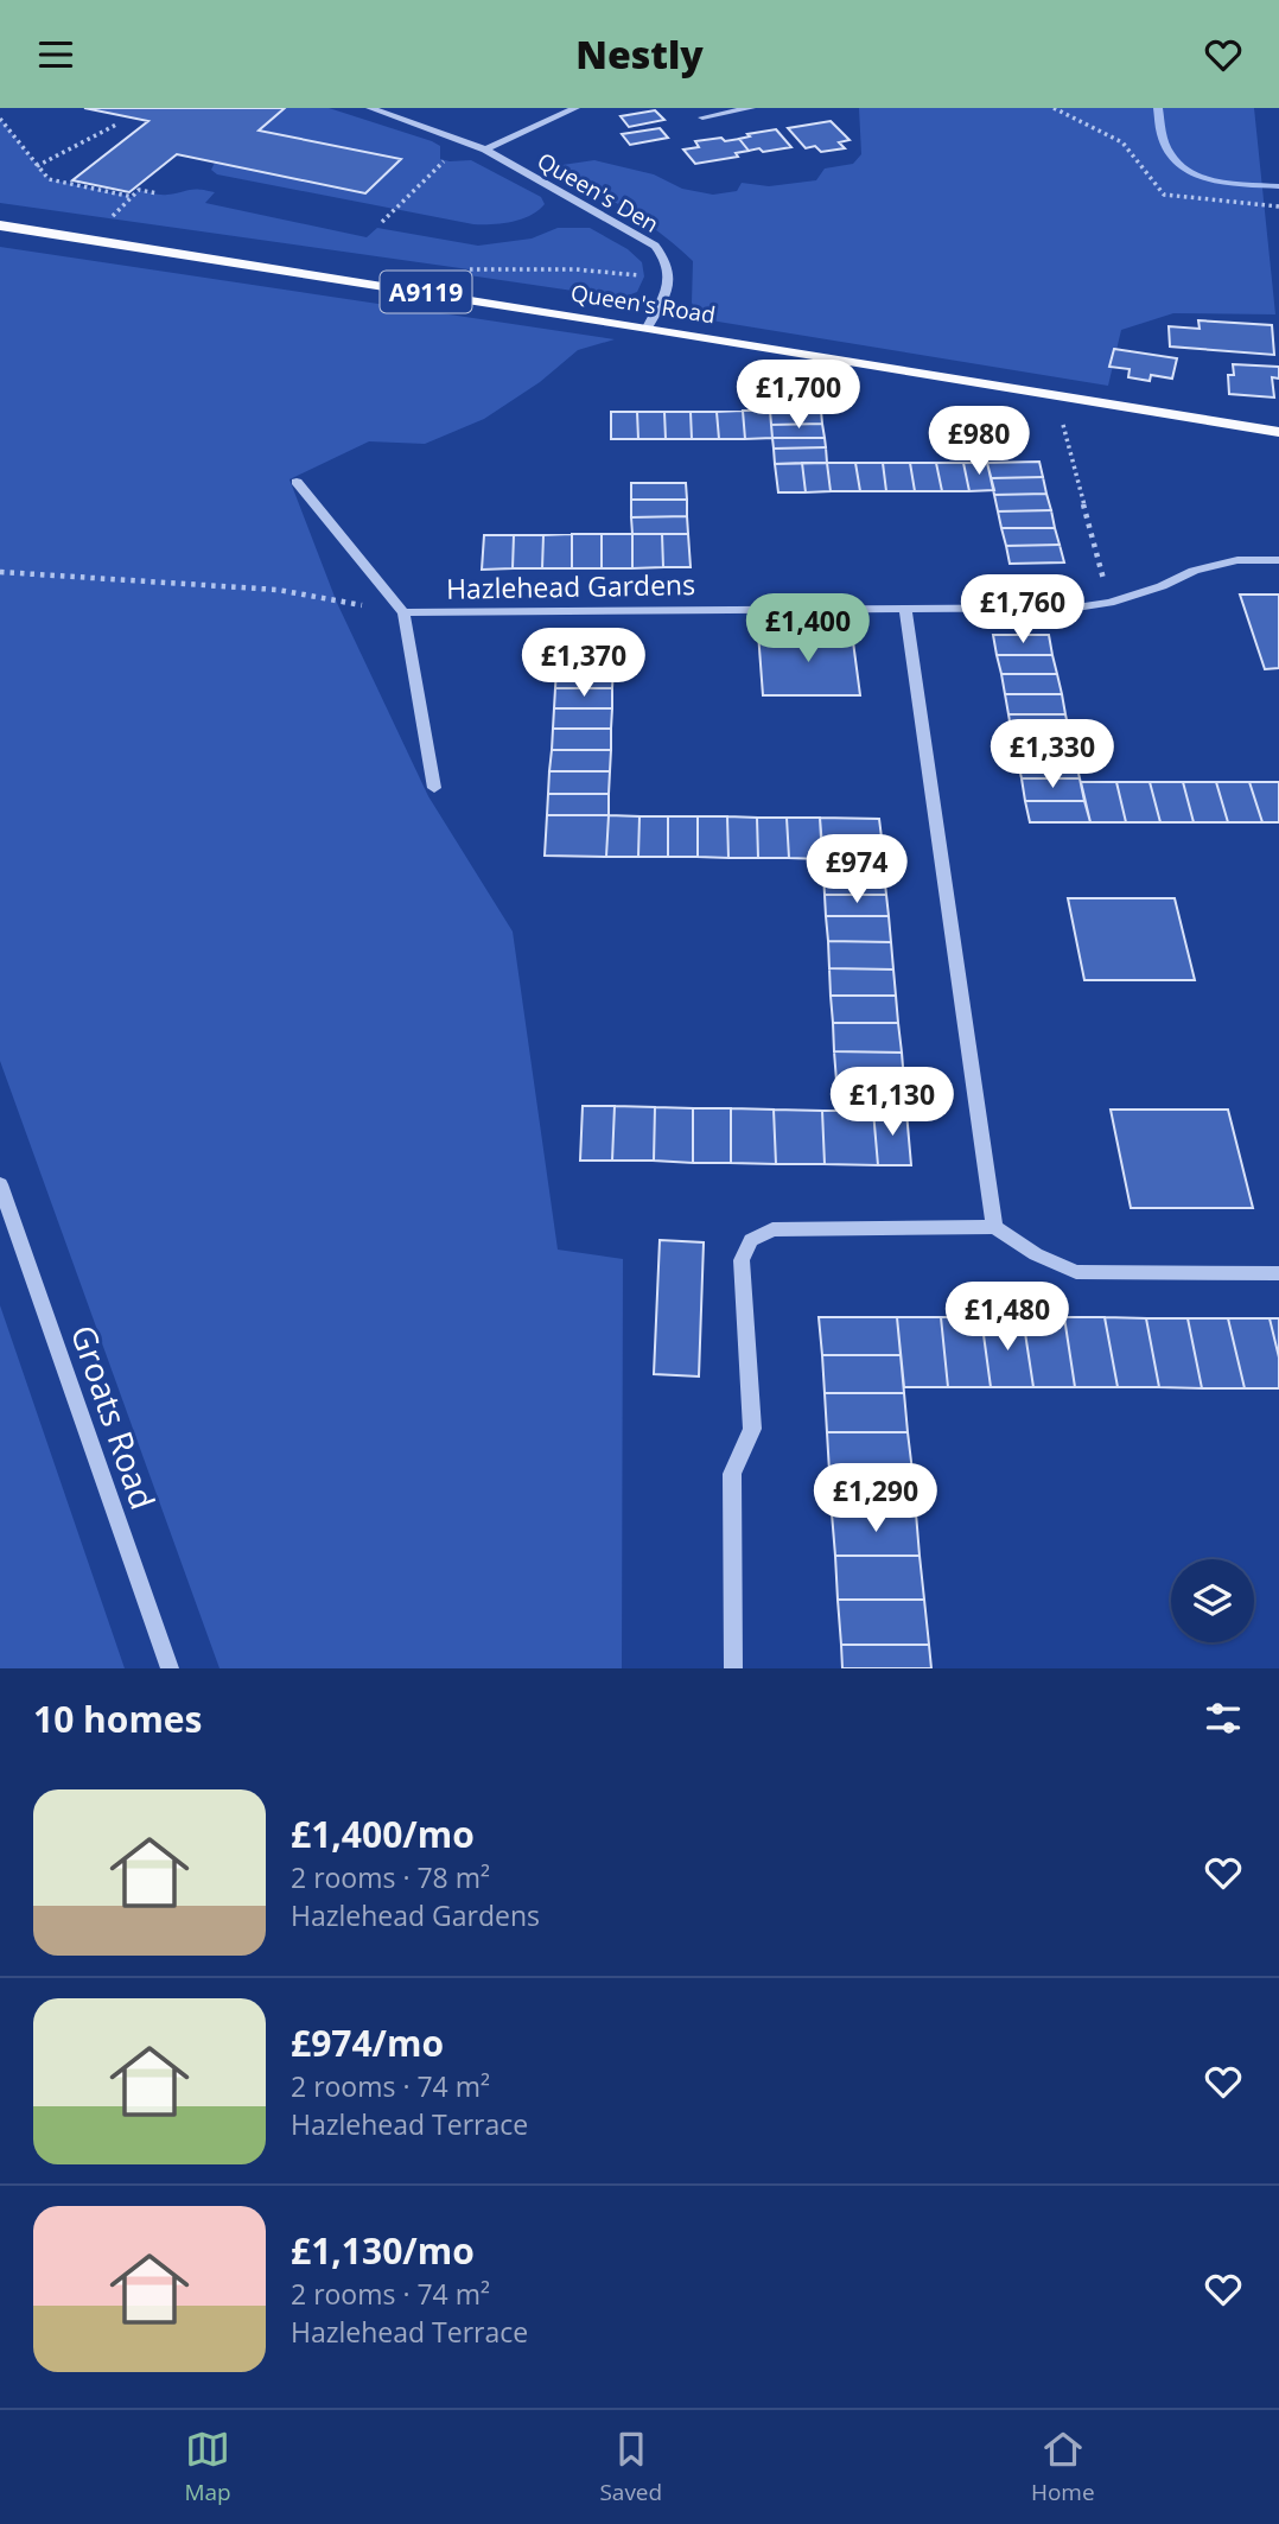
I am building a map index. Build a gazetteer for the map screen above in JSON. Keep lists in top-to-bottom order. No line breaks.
{"streets":{"main road":["A9119","Queen's Road"],"street":["Queen's Den","Hazlehead Gardens","Groats Road"]},"crossings":[["Queen's Den","Queen's Road"]],"page":{"header":"Nestly","price":["£1,700","£980","£1,760","£1,400","£1,370","£1,330","£974","£1,130","£1,480","£1,290"],"heading":"10 homes","list":[{"name":"£1,400/mo","note":"2 rooms · 78 m² · Hazlehead Gardens"},{"name":"£974/mo","note":"2 rooms · 74 m² · Hazlehead Terrace"},{"name":"£1,130/mo","note":"2 rooms · 74 m² · Hazlehead Terrace"}],"tabs":["Map","Saved","Home"]}}
